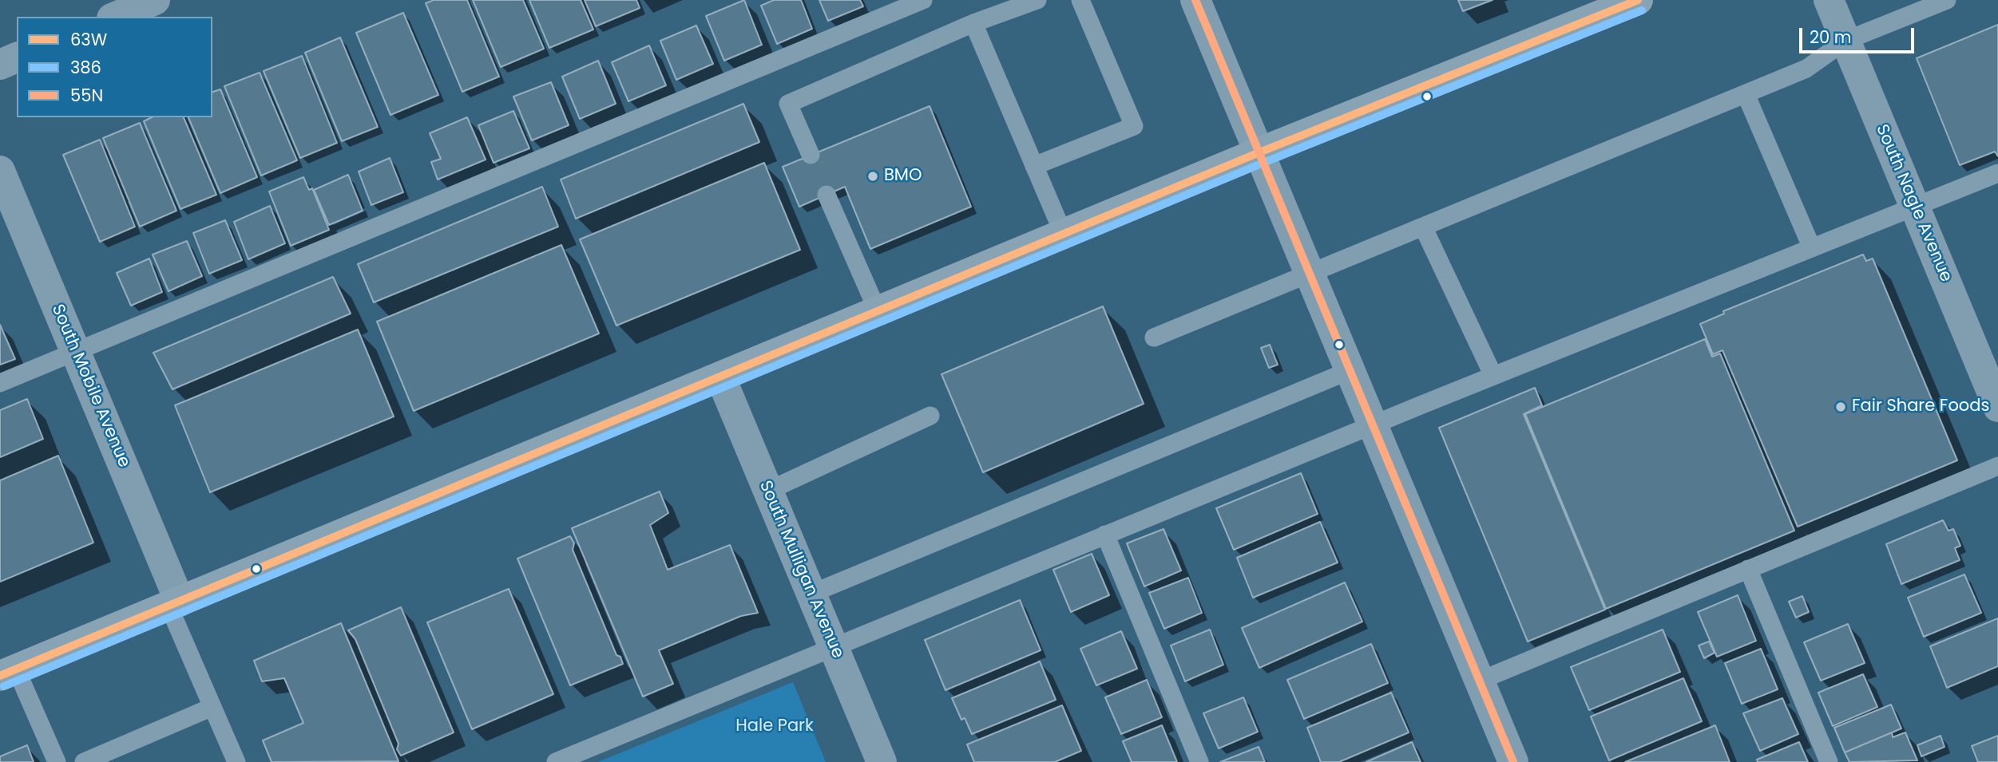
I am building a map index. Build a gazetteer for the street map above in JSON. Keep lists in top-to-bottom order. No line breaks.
{"streets":{"street":["South Nagle Avenue","South Mobile Avenue","South Mulligan Avenue"]},"parks":["Hale Park"],"places":["BMO","Fair Share Foods"],"lines":["transit line 63W","transit line 55N","transit line 386"],"legend":["63W","386","55N"],"scale_bar":"20 m"}
